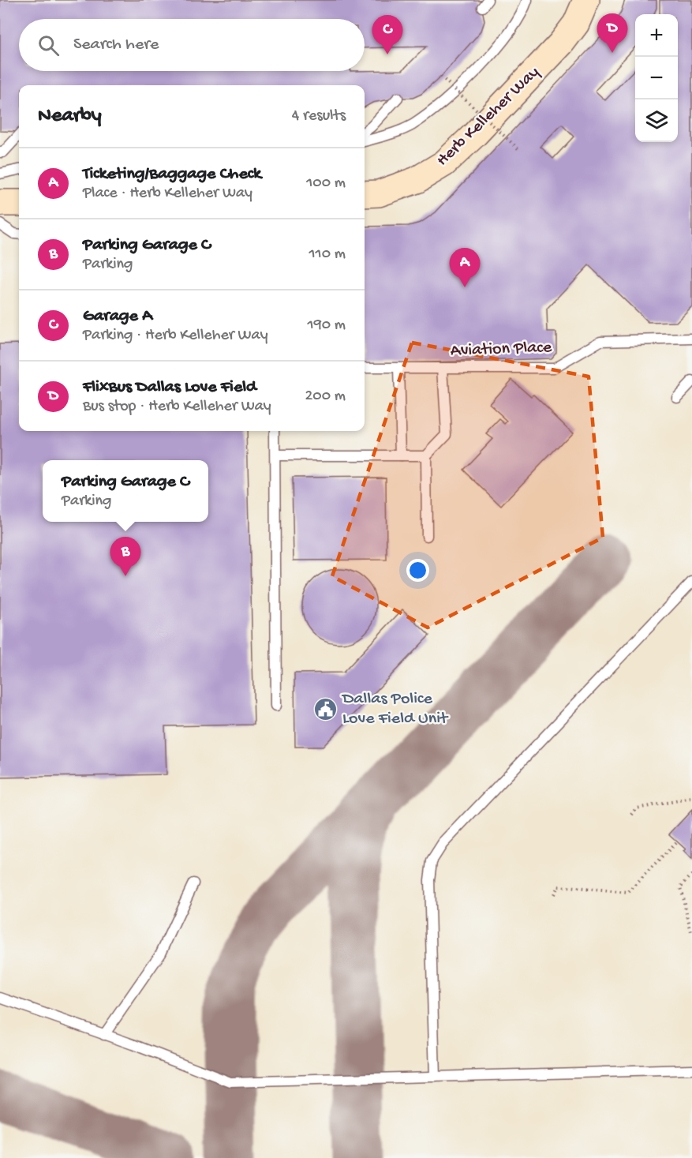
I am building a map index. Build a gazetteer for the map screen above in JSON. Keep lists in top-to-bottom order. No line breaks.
{"streets":{"main road":["Herb Kelleher Way"],"lane":["Aviation Place"]},"places":{"public building":["Dallas Police Love Field Unit"]},"page":{"pins":["D","C","A","B"],"map_buttons":["+","−"],"search":"Search here","heading":["Nearby","4 results"],"list":[{"mark":"A","name":"Ticketing/Baggage Check","note":"Place · Herb Kelleher Way","value":"100 m"},{"mark":"B","name":"Parking Garage C","note":"Parking","value":"110 m"},{"mark":"C","name":"Garage A","note":"Parking · Herb Kelleher Way","value":"190 m"},{"mark":"D","name":"FlixBus Dallas Love Field","note":"Bus stop · Herb Kelleher Way","value":"200 m"}],"popup":["Parking Garage C","Parking"]}}
